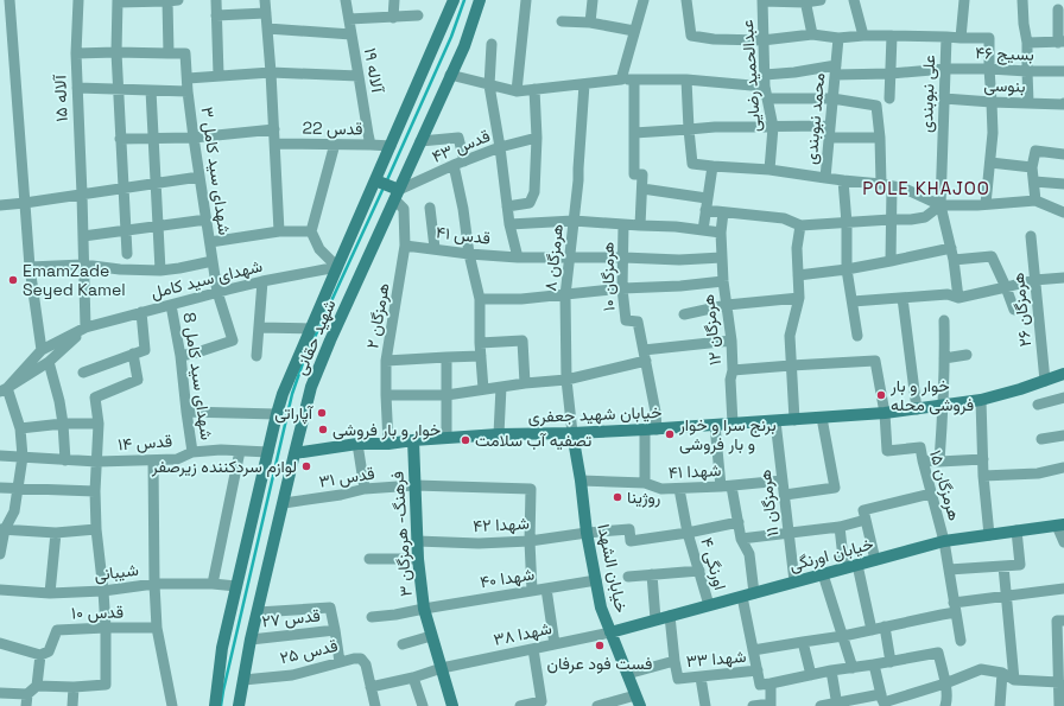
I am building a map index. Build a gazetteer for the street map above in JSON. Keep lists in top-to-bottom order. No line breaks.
{"streets":{"main road":["شهید حقانی","خیابان شهید جعفری","فرهنگ- هرمزگان ۳","خیابان اورنگی","خیابان الشهدا"],"street":["بسیج ۴۶","آلاله ۱۹","عبدالحمید رضایی","بنوسی","علی نبوبندی","آلاله ۱۵","محمد نبوبندی","قدس 22","قدس ۴۳","شهدای سید کامل ۳","قدس ۴۱","هرمزگان ۸","هرمزگان ۱۰","شهدای سید کامل","هرمزگان ۲۶","هرمزگان ۲","هرمزگان ۱۲","شهدای سید کامل 8","قدس ۱۴","شهدا ۴۱","قدس ۳۱","هرمزگان ۱۵","هرمزگان ۱۱","شهدا ۴۲","اورنگی ۴","شیبانی","شهدا ۴۰","قدس ۱۰","قدس ۲۷","شهدا ۳۸","قدس ۲۵","شهدا ۳۳"]},"crossings":[["بسیج ۴۶","عبدالحمید رضایی"],["بسیج ۴۶","علی نبوبندی"],["بسیج ۴۶","محمد نبوبندی"],["آلاله ۱۹","قدس 22"],["بنوسی","علی نبوبندی"],["علی نبوبندی","محمد نبوبندی"],["آلاله ۱۵","شهدای سید کامل"],["قدس 22","شهید حقانی"],["قدس ۴۳","هرمزگان ۲"],["قدس ۴۳","شهید حقانی"],["شهدای سید کامل ۳","شهدای سید کامل"],["شهدای سید کامل ۳","شهدای سید کامل 8"],["قدس ۴۱","هرمزگان ۸"],["قدس ۴۱","هرمزگان ۱۰"],["قدس ۴۱","هرمزگان ۲"],["قدس ۴۱","هرمزگان ۱۲"],["هرمزگان ۸","خیابان شهید جعفری"],["هرمزگان ۸","خیابان الشهدا"],["هرمزگان ۱۰","خیابان شهید جعفری"],["هرمزگان ۱۰","شهدا ۴۱"],["شهدای سید کامل","شهید حقانی"],["شهدای سید کامل","شهدای سید کامل 8"],["هرمزگان ۲۶","خیابان شهید جعفری"],["هرمزگان ۲","شهید حقانی"],["هرمزگان ۲","خیابان شهید جعفری"],["هرمزگان ۱۲","خیابان شهید جعفری"],["شهید حقانی","خیابان شهید جعفری"],["شهید حقانی","قدس ۱۴"],["شهید حقانی","قدس ۳۱"],["شهید حقانی","شیبانی"],["شهید حقانی","قدس ۲۷"],["شهید حقانی","قدس ۲۵"],["شهدای سید کامل 8","قدس ۱۴"],["خیابان شهید جعفری","هرمزگان ۱۵"],["خیابان شهید جعفری","هرمزگان ۱۱"],["خیابان شهید جعفری","فرهنگ- هرمزگان ۳"],["خیابان شهید جعفری","خیابان الشهدا"],["شهدا ۴۱","هرمزگان ۱۱"],["شهدا ۴۱","اورنگی ۴"],["شهدا ۴۱","خیابان الشهدا"],["قدس ۳۱","شهدا ۴۲"],["قدس ۳۱","فرهنگ- هرمزگان ۳"],["هرمزگان ۱۵","خیابان اورنگی"],["هرمزگان ۱۱","خیابان اورنگی"],["شهدا ۴۲","فرهنگ- هرمزگان ۳"],["شهدا ۴۲","اورنگی ۴"],["شهدا ۴۲","خیابان الشهدا"],["فرهنگ- هرمزگان ۳","شهدا ۴۰"],["فرهنگ- هرمزگان ۳","شهدا ۳۸"],["خیابان اورنگی","اورنگی ۴"],["خیابان اورنگی","خیابان الشهدا"],["خیابان اورنگی","شهدا ۳۸"],["خیابان الشهدا","شهدا ۴۰"],["خیابان الشهدا","شهدا ۳۸"],["شهدا ۳۸","قدس ۲۵"]],"districts":["POLE KHAJOO"],"places":["EmamZade Seyed Kamel","خوار و بار فروشی محله","آپاراتی","خوار و بار فروشی","برنج سرا و خوار و بار فروشی","تصفیه آب سلامت","لوازم سردکننده زیرصفر","روژینا","فست فود عرفان"]}
